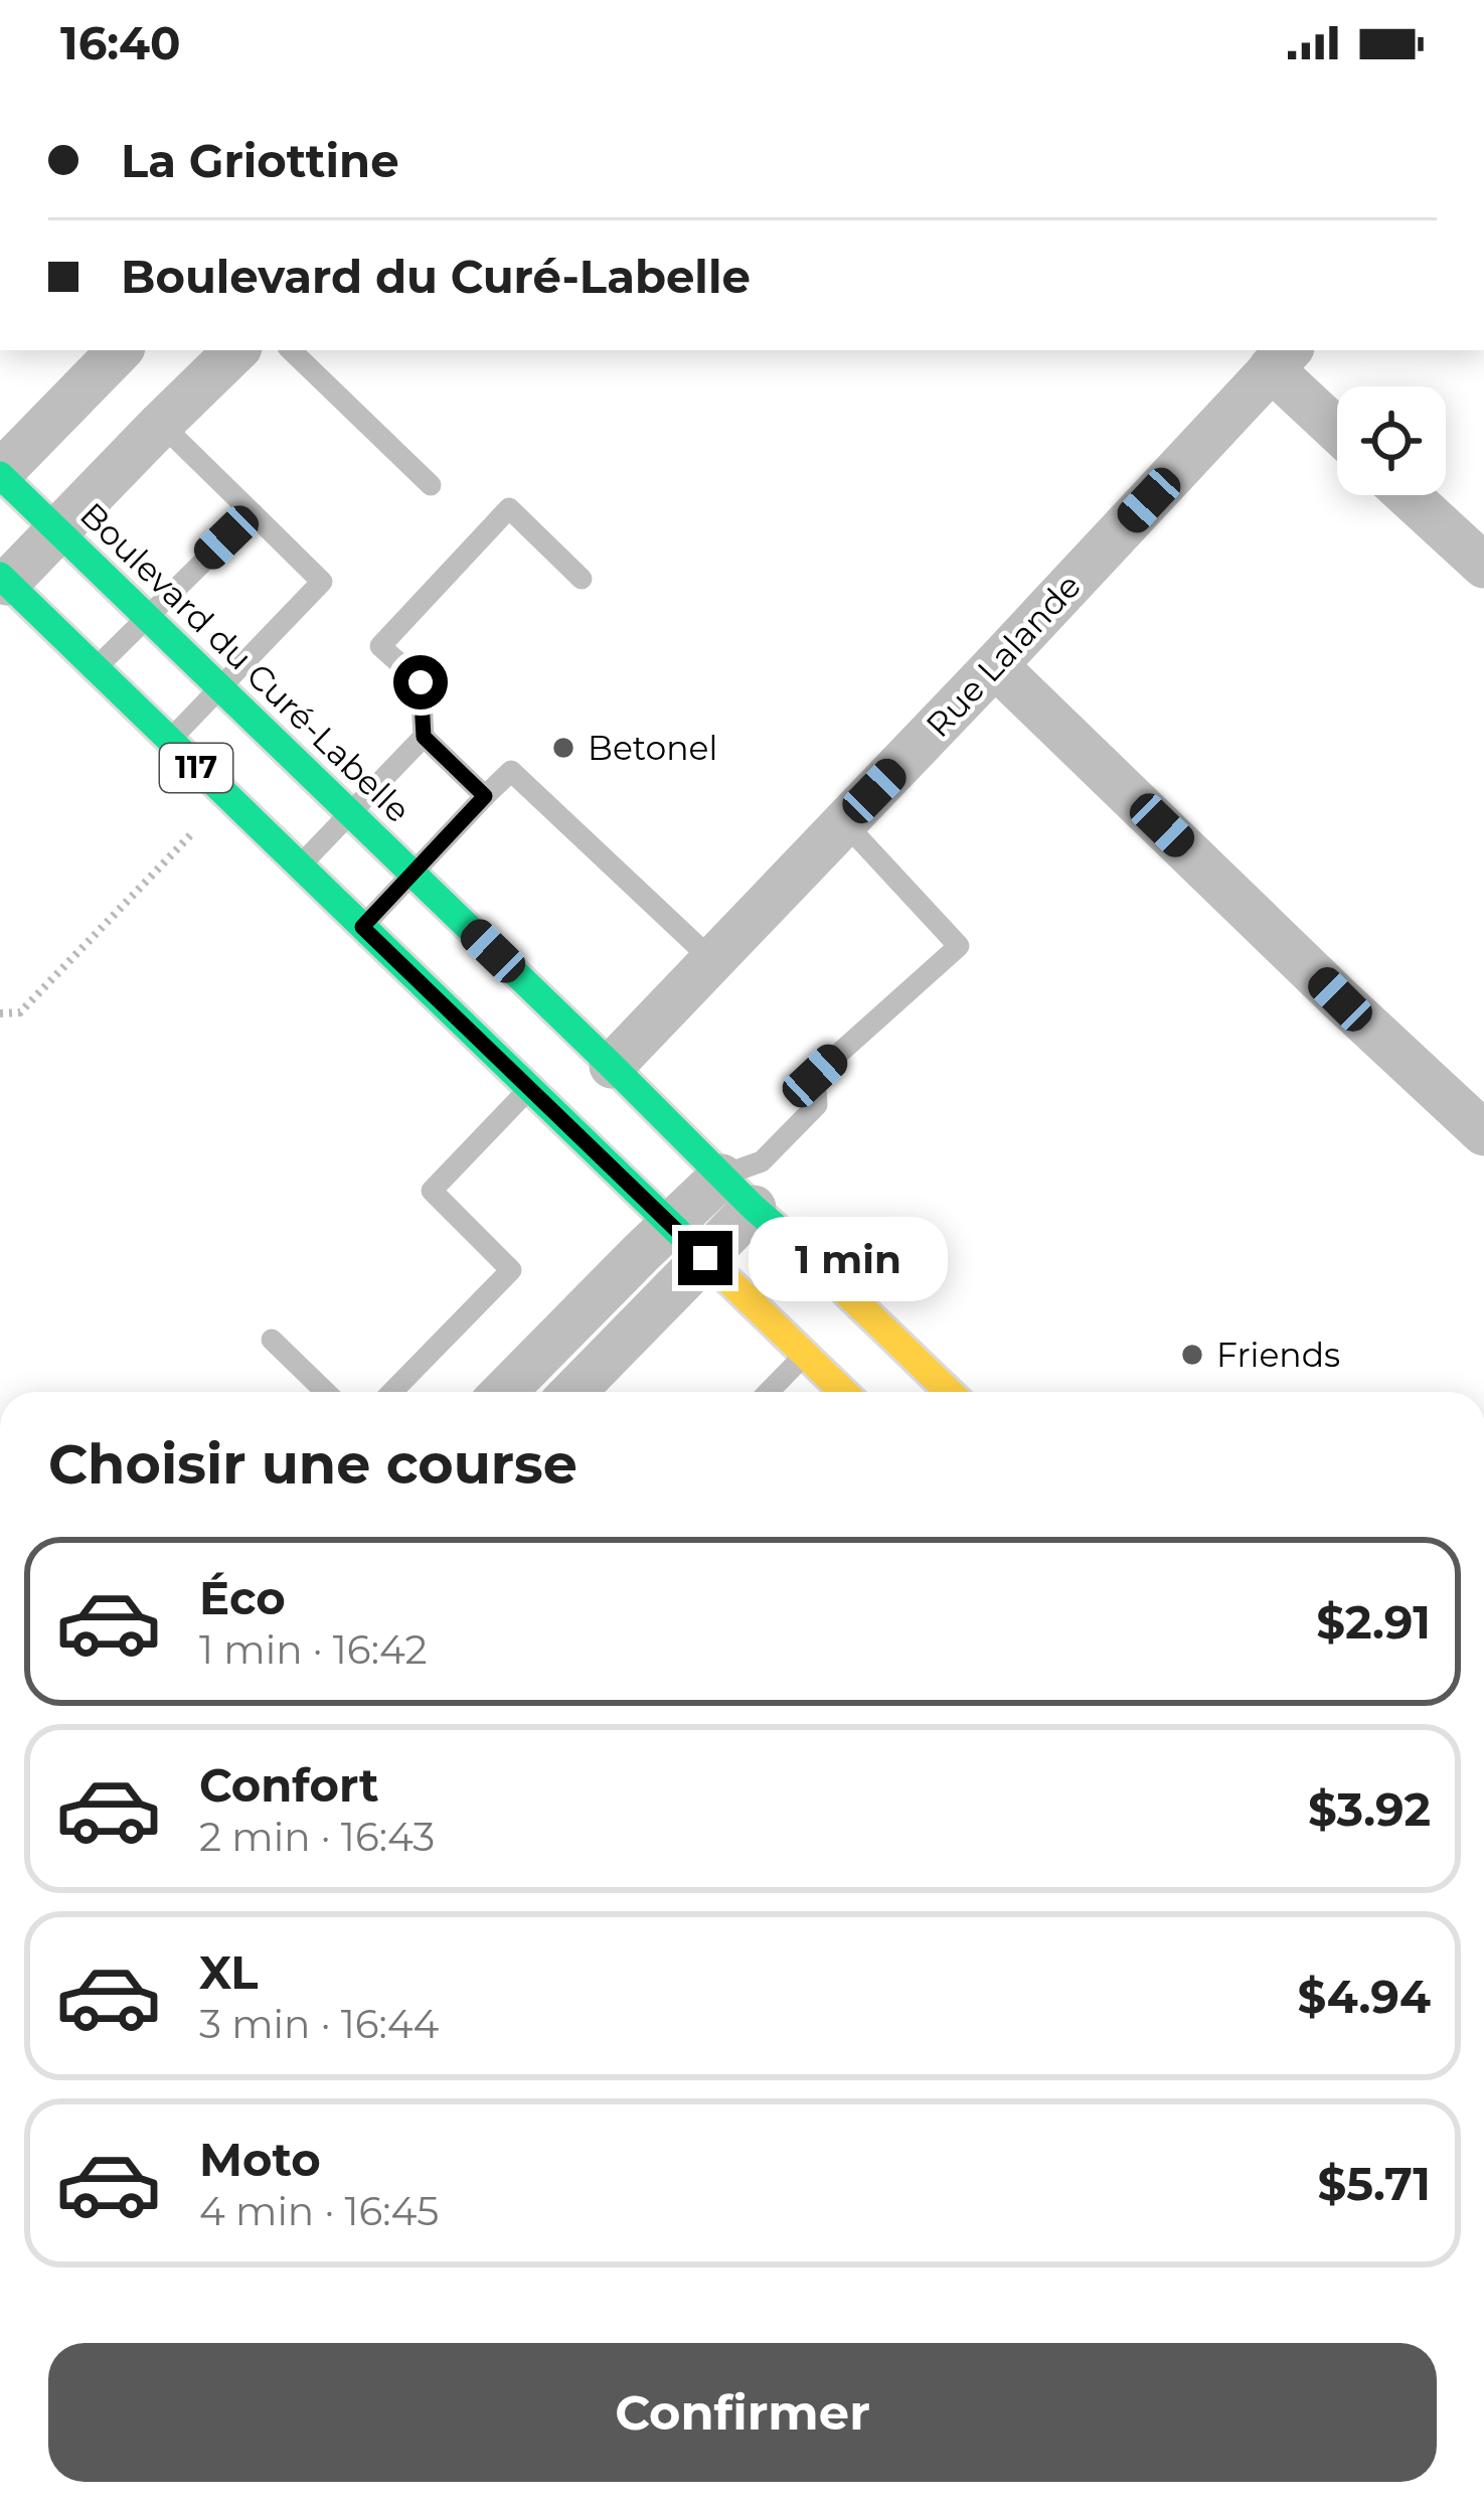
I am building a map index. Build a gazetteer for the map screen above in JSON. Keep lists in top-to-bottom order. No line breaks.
{"streets":{"main road":["Boulevard du Curé-Labelle","117"],"street":["Rue Lalande"]},"crossings":[["Rue Lalande","Boulevard du Curé-Labelle"]],"places":["Betonel","Friends"],"page":{"status":"16:40","banner":["La Griottine","Boulevard du Curé-Labelle"],"bubble":"1 min","heading":"Choisir une course","list":[{"name":"Éco","note":"1 min · 16:42","value":"$2.91"},{"name":"Confort","note":"2 min · 16:43","value":"$3.92"},{"name":"XL","note":"3 min · 16:44","value":"$4.94"},{"name":"Moto","note":"4 min · 16:45","value":"$5.71"}],"buttons":"Confirmer"}}
